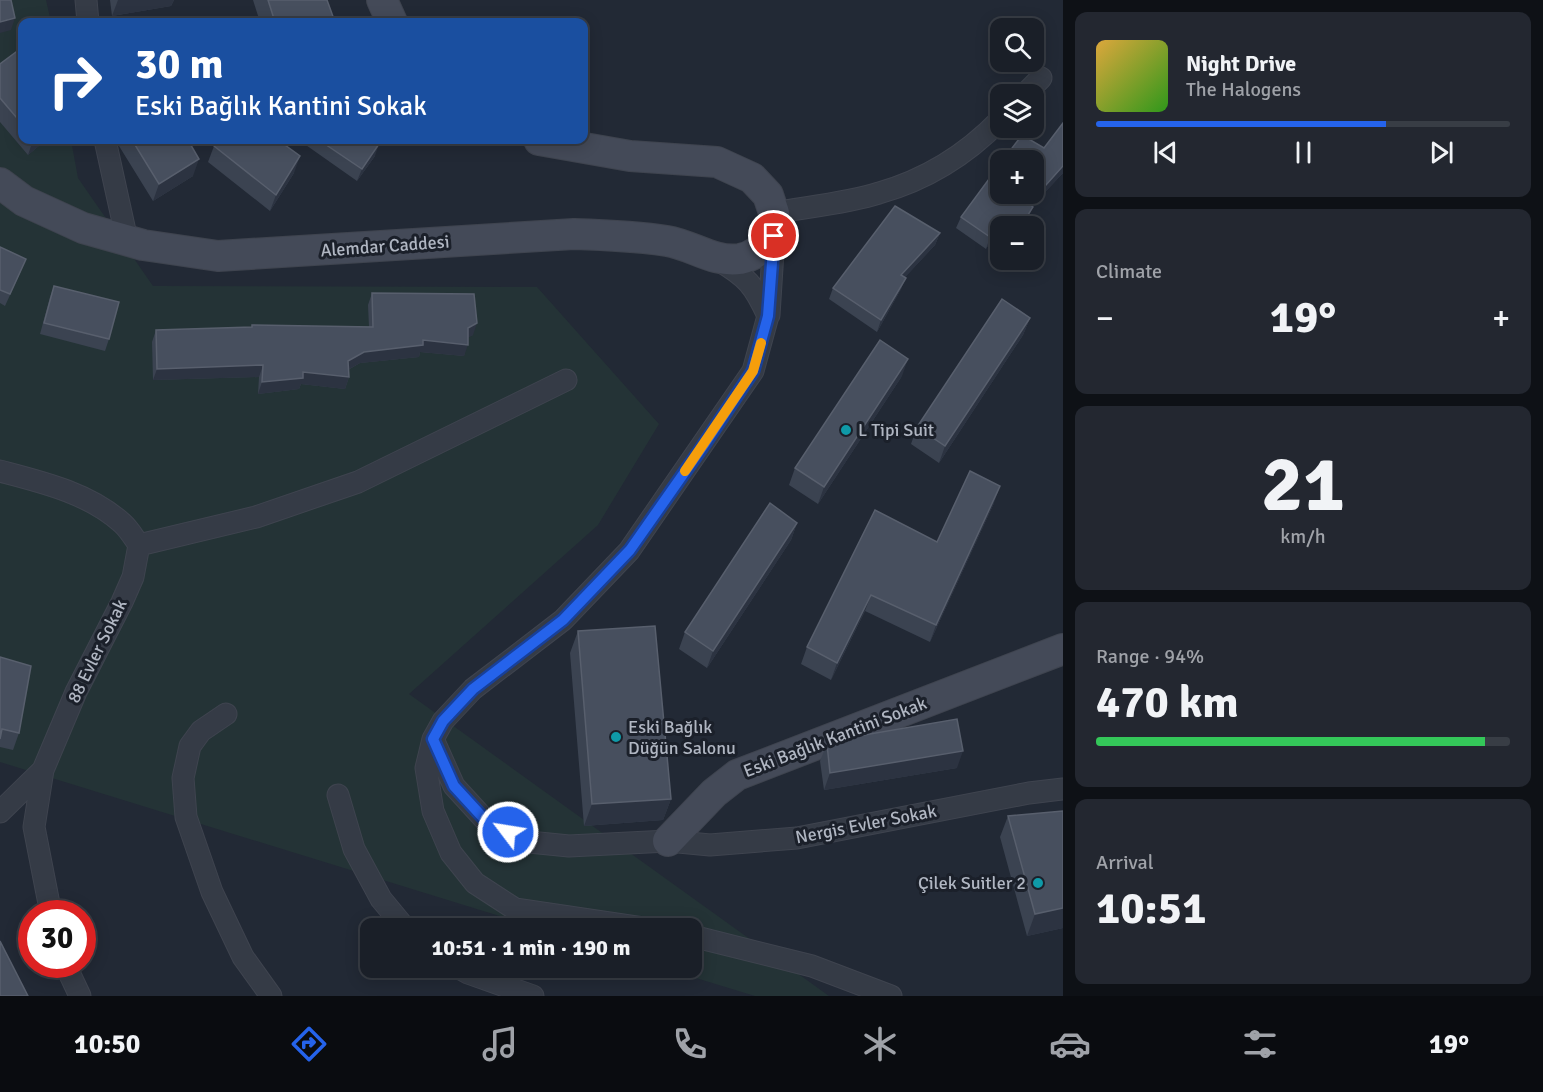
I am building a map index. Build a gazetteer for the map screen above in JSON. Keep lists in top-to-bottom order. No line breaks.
{"streets":{"street":["Alemdar Caddesi","88 Evler Sokak","Eski Bağlık Kantini Sokak","Nergis Evler Sokak"]},"crossings":[["Eski Bağlık Kantini Sokak","Nergis Evler Sokak"]],"places":["L Tipi Suit","Eski Bağlık Düğün Salonu","Çilek Suitler 2"],"page":{"map_buttons":["+","−"],"turn":["30 m","Eski Bağlık Kantini Sokak"],"song":["Night Drive","The Halogens"],"tile":["Climate",["21","km/h"],["Range · 94%","470 km"],["Arrival","10:51"]],"heat":["−","19°","+"],"limit":"30","trip":"10:51 · 1 min · 190 m","tabs":["10:50","19°"]}}
